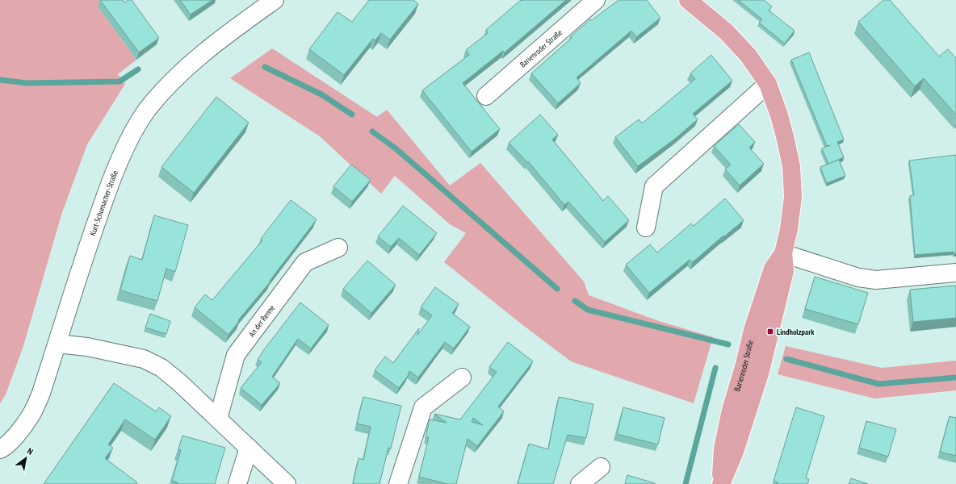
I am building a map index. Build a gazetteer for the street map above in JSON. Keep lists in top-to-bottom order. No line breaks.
{"streets":{"main road":["Barienroder Straße"],"street":["Kurt-Schumacher-Straße","An der Renne"]},"places":{"transit":["Lindholzpark"]},"north":"top right"}
